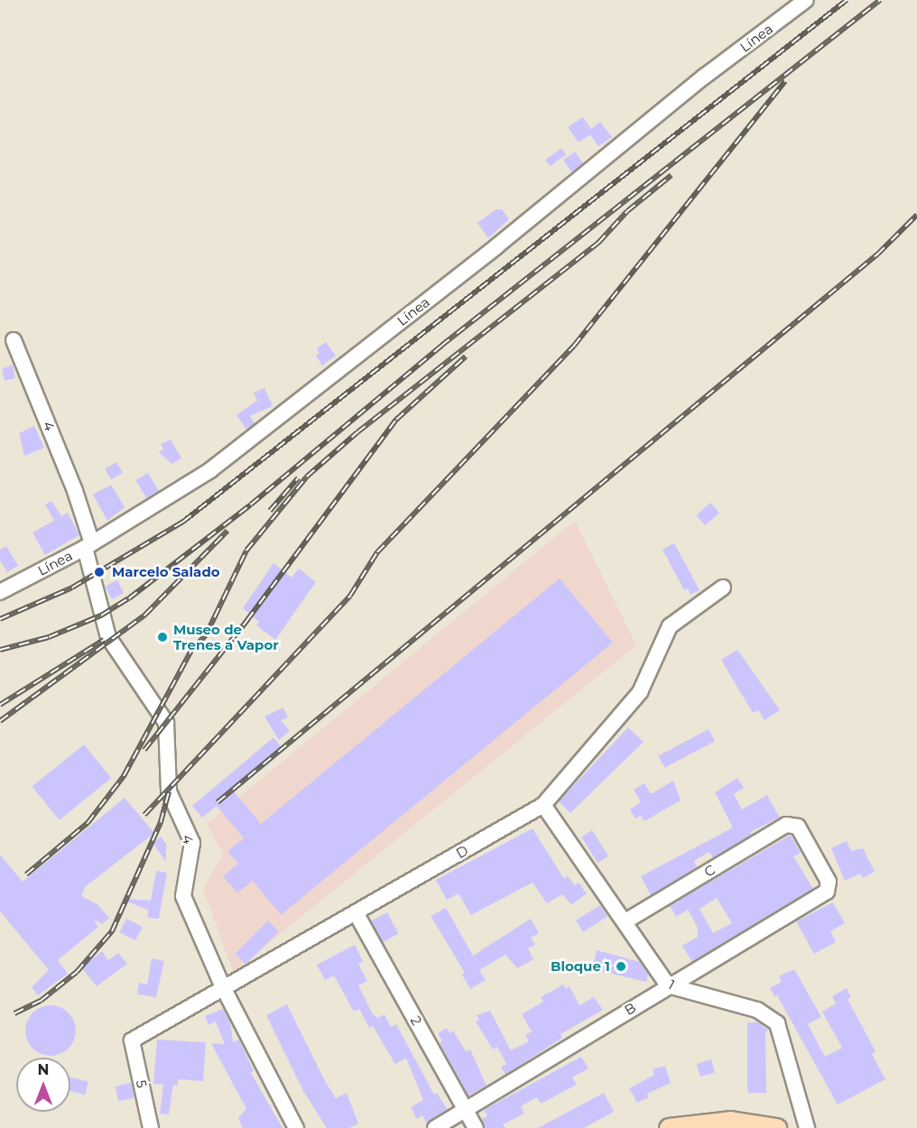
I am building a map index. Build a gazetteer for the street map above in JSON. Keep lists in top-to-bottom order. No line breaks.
{"streets":{"street":["Línea","4","D","C","1","B","2","5"]},"crossings":[["Línea","4"],["4","D"],["D","1"],["D","2"],["D","5"],["C","1"],["C","B"],["1","B"],["B","2"]],"places":["Marcelo Salado","Museo de Trenes a Vapor","Bloque 1"],"north":"top"}
